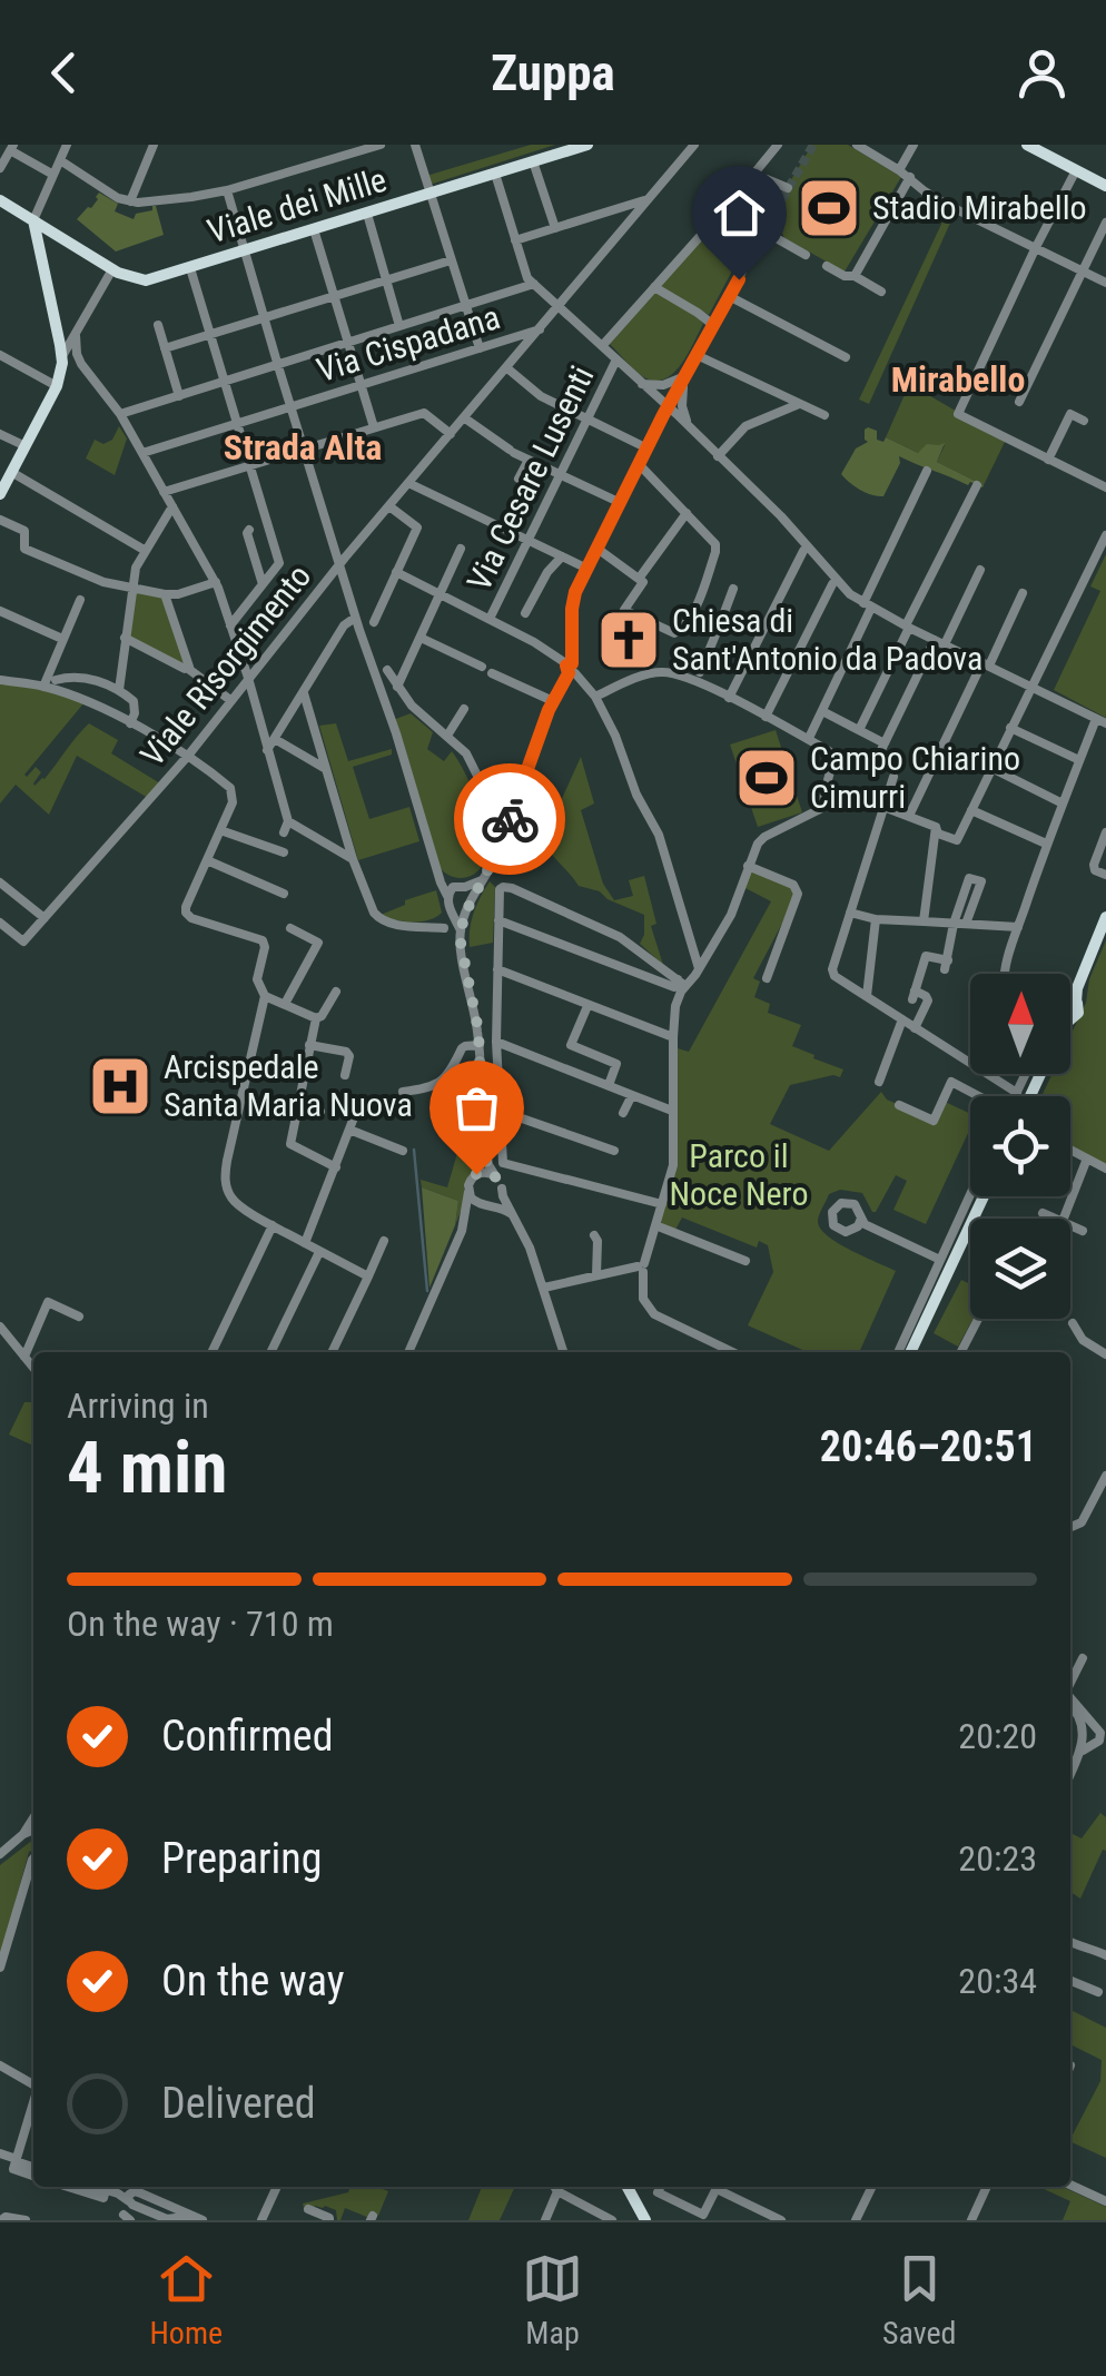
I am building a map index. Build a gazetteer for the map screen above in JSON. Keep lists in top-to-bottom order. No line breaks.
{"streets":{"main road":["Viale dei Mille"],"street":["Via Cispadana","Via Cesare Lusenti","Viale Risorgimento"]},"crossings":[["Via Cispadana","Viale Risorgimento"]],"districts":["Mirabello","Strada Alta"],"parks":["Parco il Noce Nero"],"places":{"sports":["Stadio Mirabello","Campo Chiarino Cimurri"],"church":["Chiesa di Sant'Antonio da Padova"],"hospital":["Arcispedale Santa Maria Nuova"]},"north":"top","page":{"header":"Zuppa","heading":["4 min","Arriving in","20:46–20:51"],"bar":"On the way · 710 m","list":[["Confirmed","20:20"],["Preparing","20:23"],["On the way","20:34"],"Delivered"],"tabs":["Home","Map","Saved"]}}
